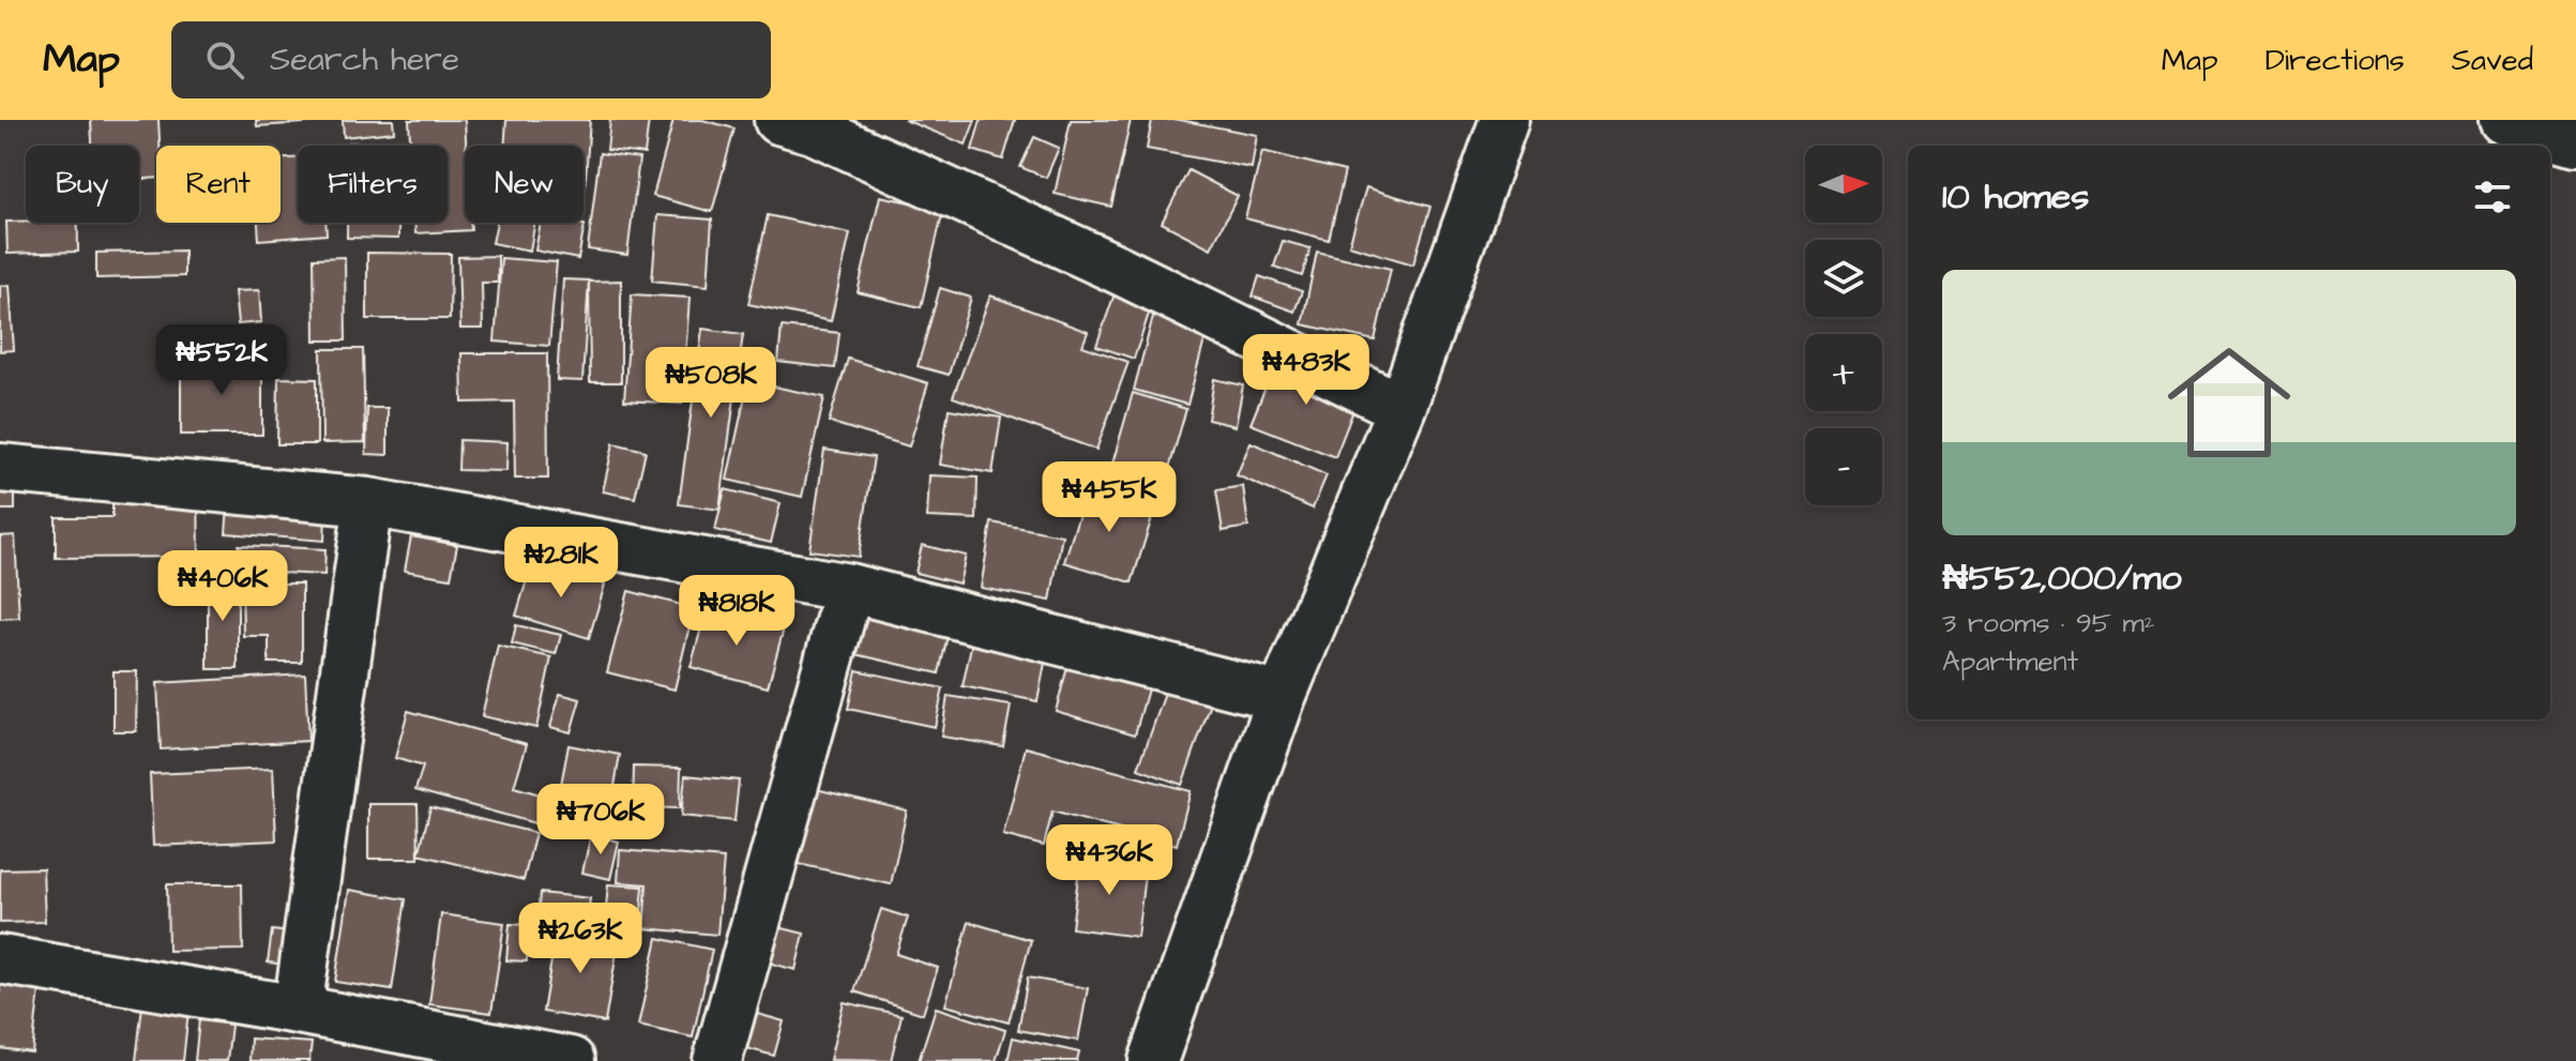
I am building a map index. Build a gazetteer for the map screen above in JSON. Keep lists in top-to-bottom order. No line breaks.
{"north":"right","page":{"header":"Map","search":"Search here","nav":["Map","Directions","Saved"],"map_buttons":["+","−"],"chip":["Buy","Rent","Filters","New"],"heading":"10 homes","list":[{"name":"₦552,000/mo","note":"3 rooms · 95 m² · Apartment"}],"price":["₦552K","₦483K","₦508K","₦455K","₦281K","₦406K","₦818K","₦706K","₦436K","₦263K"]}}
